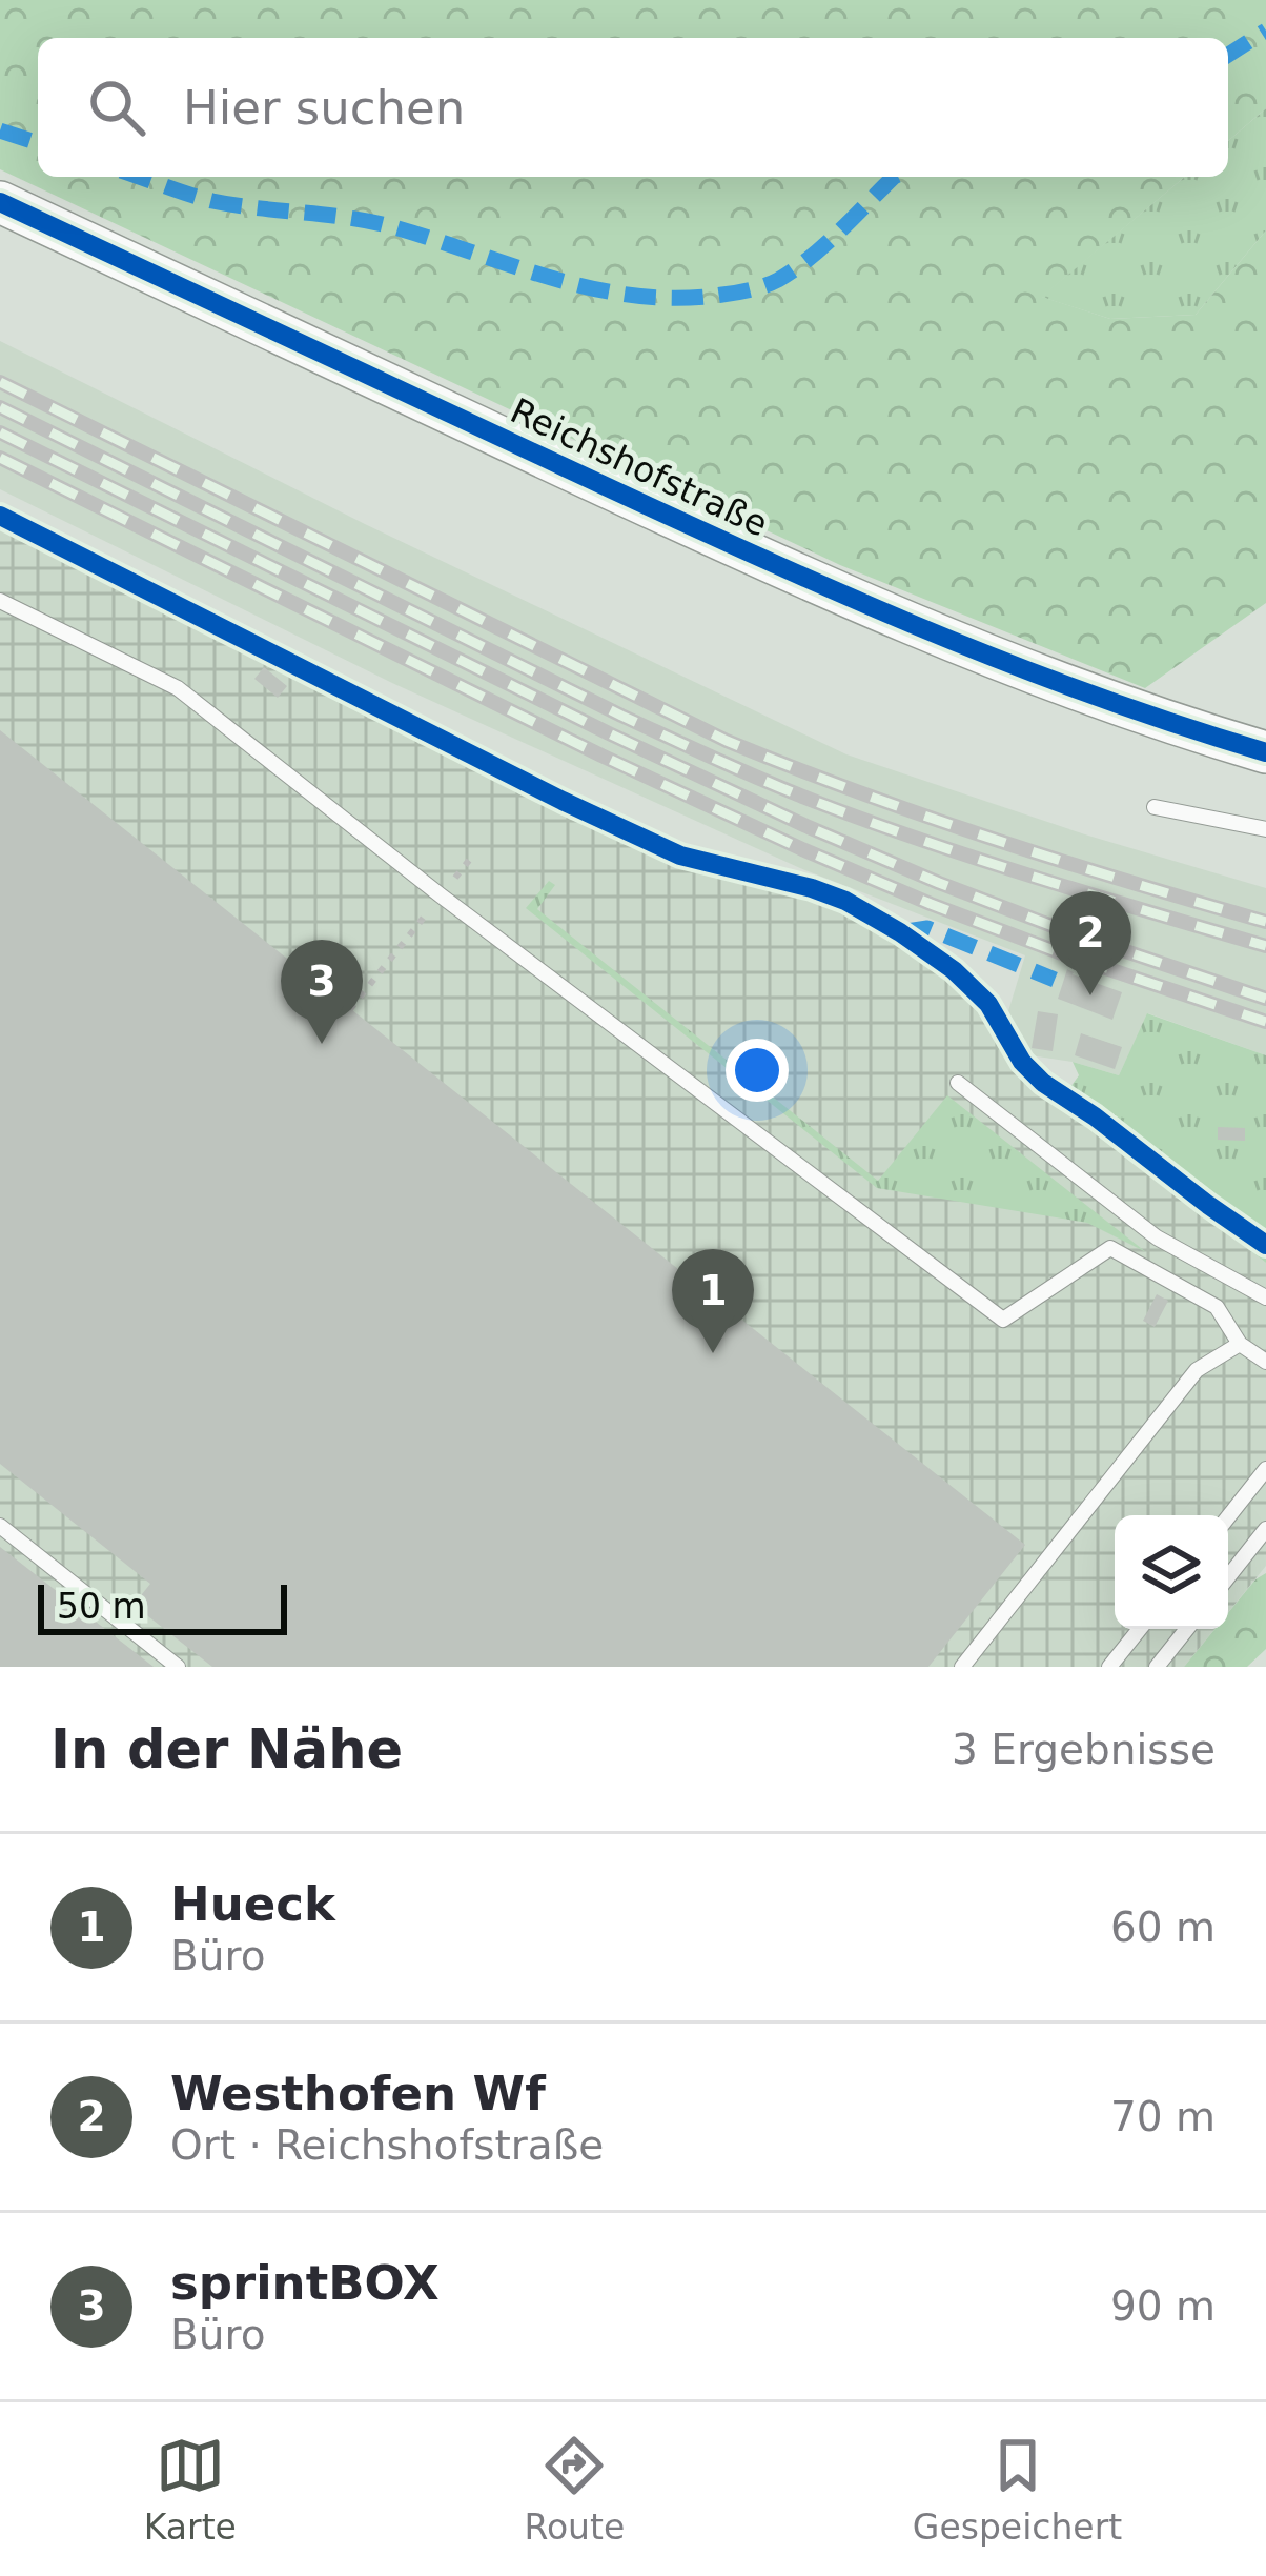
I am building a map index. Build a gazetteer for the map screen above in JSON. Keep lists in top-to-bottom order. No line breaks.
{"streets":{"street":["Reichshofstraße"]},"scale_bar":"50 m","page":{"search":"Hier suchen","pins":["2","3","1"],"scale":"50 m","heading":["In der Nähe","3 Ergebnisse"],"list":[{"mark":"1","name":"Hueck","note":"Büro","value":"60 m"},{"mark":"2","name":"Westhofen Wf","note":"Ort · Reichshofstraße","value":"70 m"},{"mark":"3","name":"sprintBOX","note":"Büro","value":"90 m"}],"nav":["Karte","Route","Gespeichert"]}}
